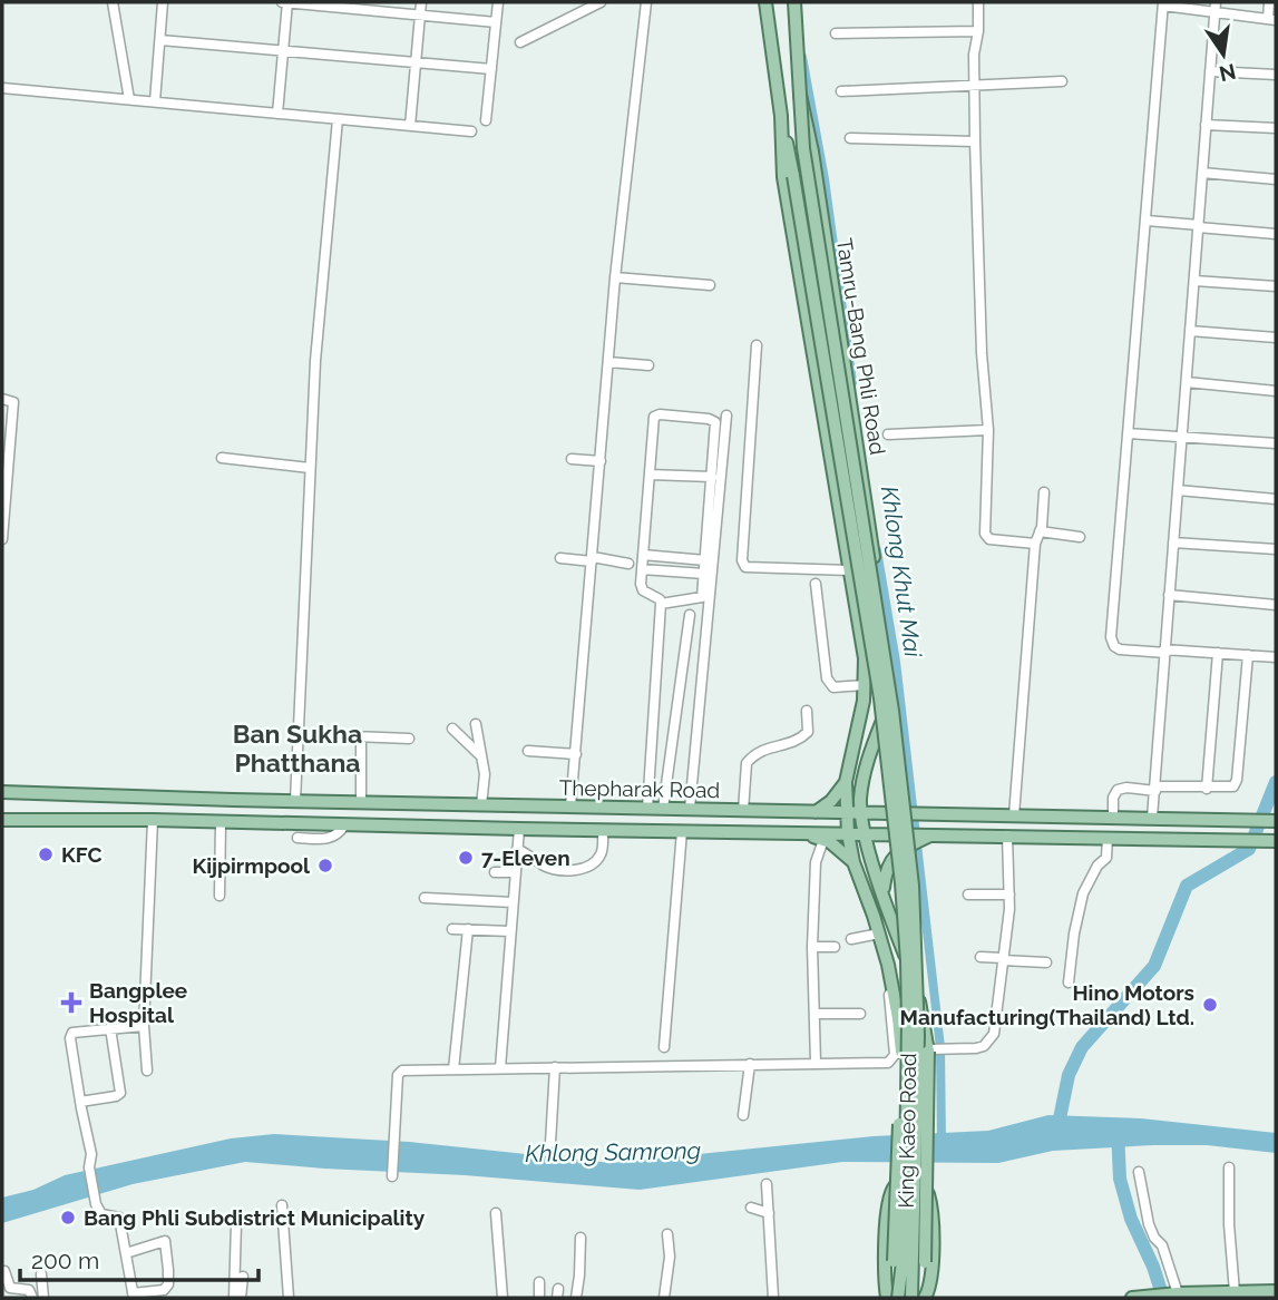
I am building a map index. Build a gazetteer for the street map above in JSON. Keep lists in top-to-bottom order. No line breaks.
{"streets":{"main road":["Tamru-Bang Phli Road","Thepharak Road","King Kaeo Road"]},"crossings":[["Tamru-Bang Phli Road","Thepharak Road"],["Tamru-Bang Phli Road","King Kaeo Road"],["Thepharak Road","King Kaeo Road"]],"districts":["Ban Sukha Phatthana"],"water":["Khlong Khut Mai","Khlong Samrong"],"places":{"other":["KFC","7-Eleven","Kijpirmpool","Hino Motors Manufacturing(Thailand) Ltd.","Bang Phli Subdistrict Municipality"],"health":["Bangplee Hospital"]},"scale_bar":"200 m","north":"bottom"}
